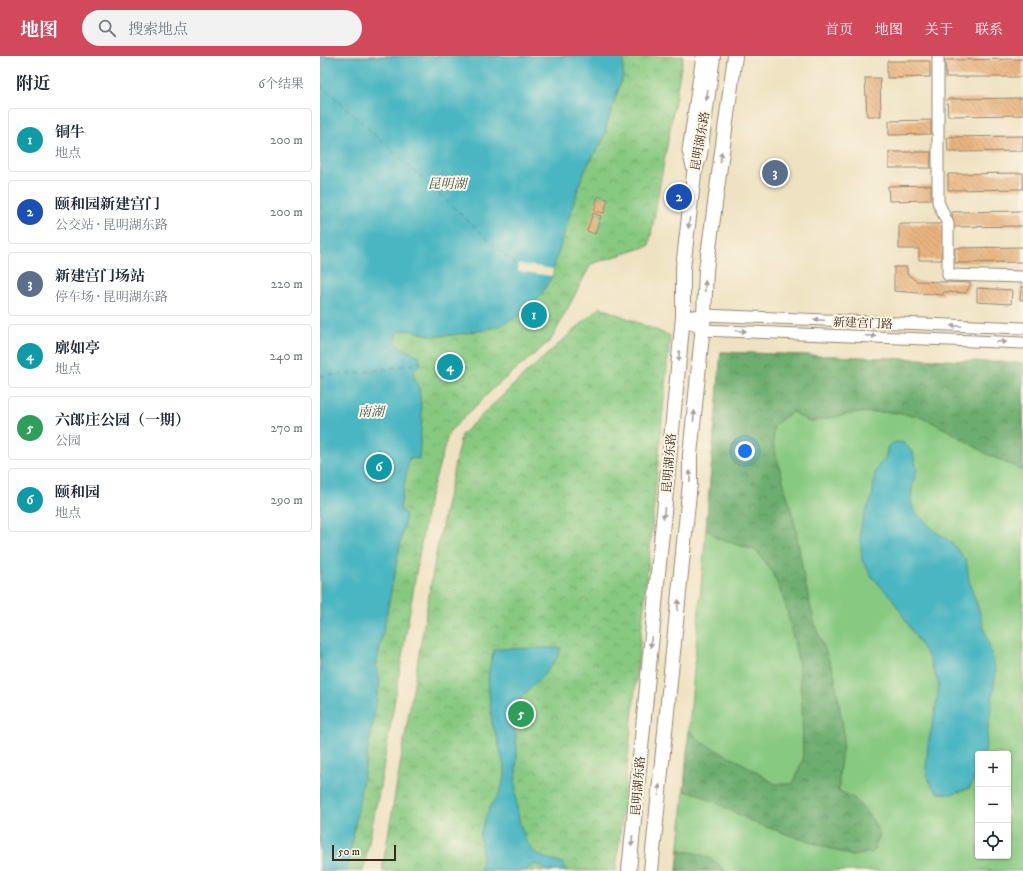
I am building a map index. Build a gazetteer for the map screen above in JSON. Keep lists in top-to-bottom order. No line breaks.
{"streets":{"main road":["昆明湖东路"],"street":["新建宫门路"]},"crossings":[["昆明湖东路","新建宫门路"]],"water":["昆明湖","南湖"],"scale_bar":"50 m","page":{"header":"地图","search":"搜索地点","nav":["首页","地图","关于","联系"],"heading":["附近","6个结果"],"list":[{"mark":"1","name":"铜牛","note":"地点","value":"200 m"},{"mark":"2","name":"颐和园新建宫门","note":"公交站 · 昆明湖东路","value":"200 m"},{"mark":"3","name":"新建宫门场站","note":"停车场 · 昆明湖东路","value":"220 m"},{"mark":"4","name":"廓如亭","note":"地点","value":"240 m"},{"mark":"5","name":"六郎庄公园（一期）","note":"公园","value":"270 m"},{"mark":"6","name":"颐和园","note":"地点","value":"290 m"}],"pins":["3","2","1","4","6","5"],"map_buttons":["+","−"],"scale":"50 m"}}
